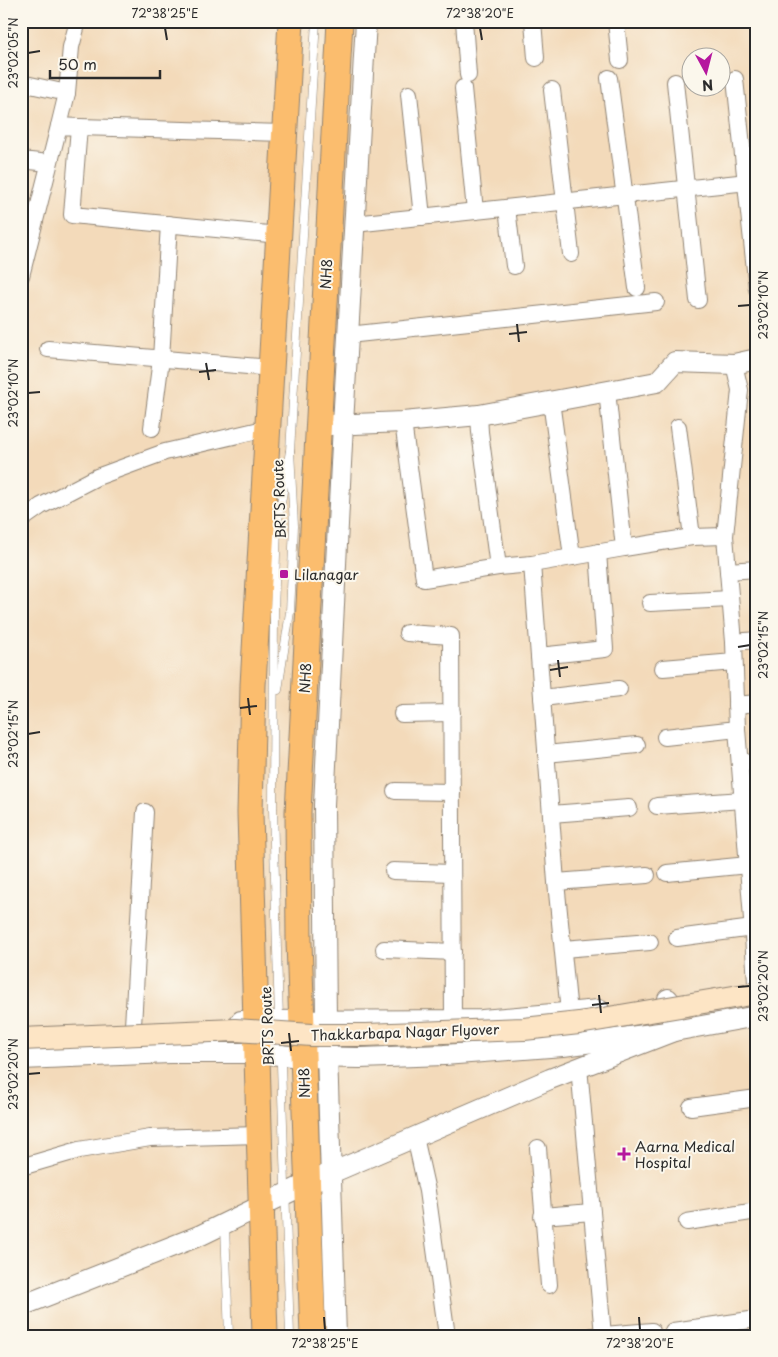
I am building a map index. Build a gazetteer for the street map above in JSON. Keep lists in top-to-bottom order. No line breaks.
{"streets":{"main road":["NH8","Thakkarbapa Nagar Flyover"],"lane":["BRTS Route"]},"crossings":[["NH8","BRTS Route"]],"places":{"transit":["Lilanagar"],"health":["Aarna Medical Hospital"]},"scale_bar":"50 m","north":"bottom","coordinates":["72°38'25\"E","72°38'20\"E","23°02'05\"N","23°02'10\"N","23°02'15\"N","23°02'20\"N"]}
